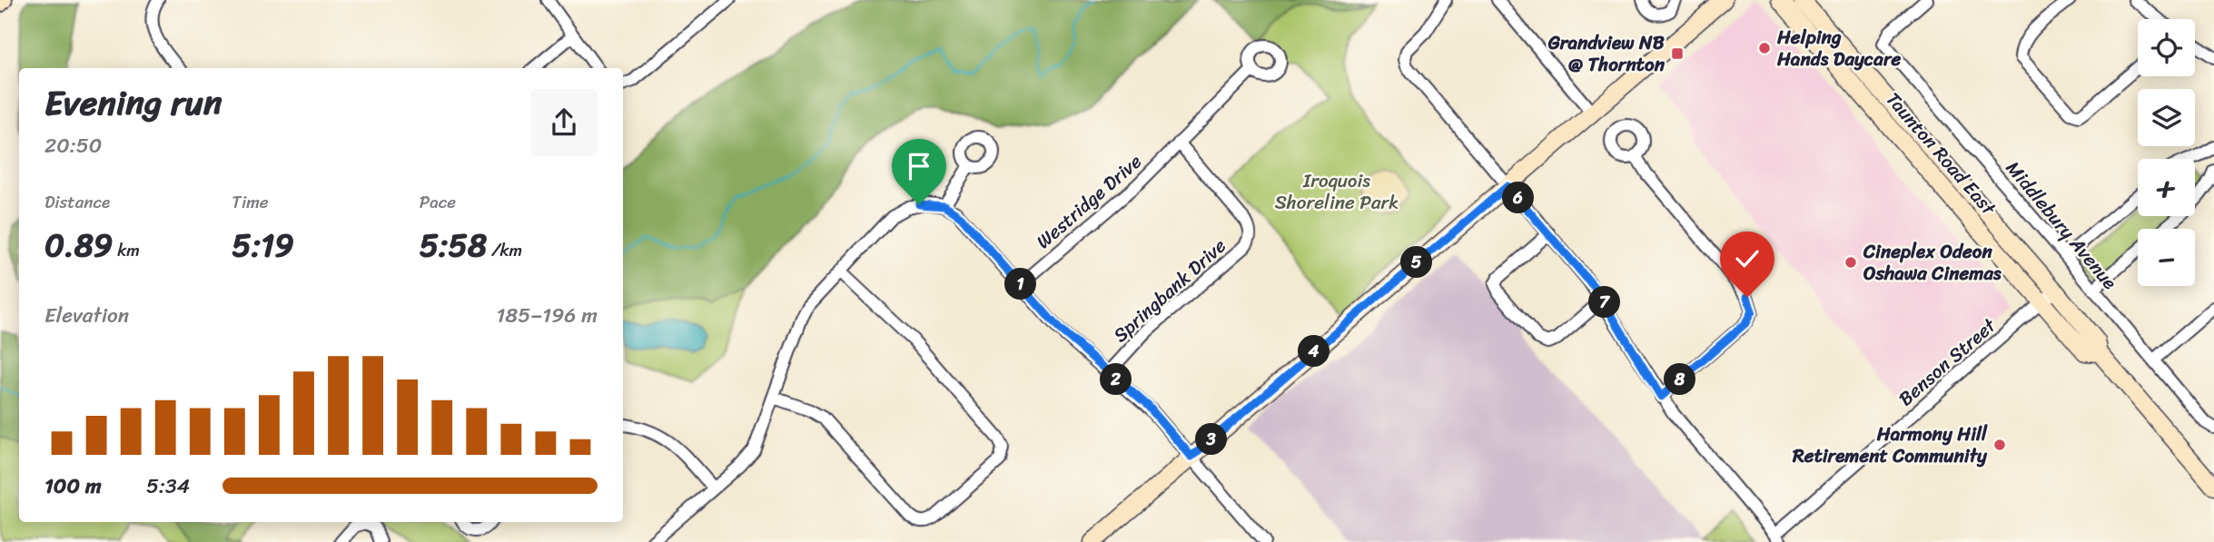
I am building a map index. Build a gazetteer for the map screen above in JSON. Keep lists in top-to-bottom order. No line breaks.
{"streets":{"main road":["Taunton Road East"],"street":["Westridge Drive","Middlebury Avenue","Springbank Drive","Benson Street"]},"crossings":[["Taunton Road East","Benson Street"],["Westridge Drive","Springbank Drive"]],"parks":["Iroquois Shoreline Park"],"places":{"other":["Helping Hands Daycare","Cineplex Odeon Oshawa Cinemas","Harmony Hill Retirement Community"],"transit":["Grandview NB @ Thornton"]},"page":{"map_buttons":["+","−"],"heading":["Evening run","20:50"],"stats":[["Distance","0.89 km"],["Time","5:19"],["Pace","5:58 /km"]],"pins":["6","5","1","7","4","2","8","3"],"chart":["Elevation","185–196 m"],"list":[{"name":"100 m","note":"5:34"}]}}
